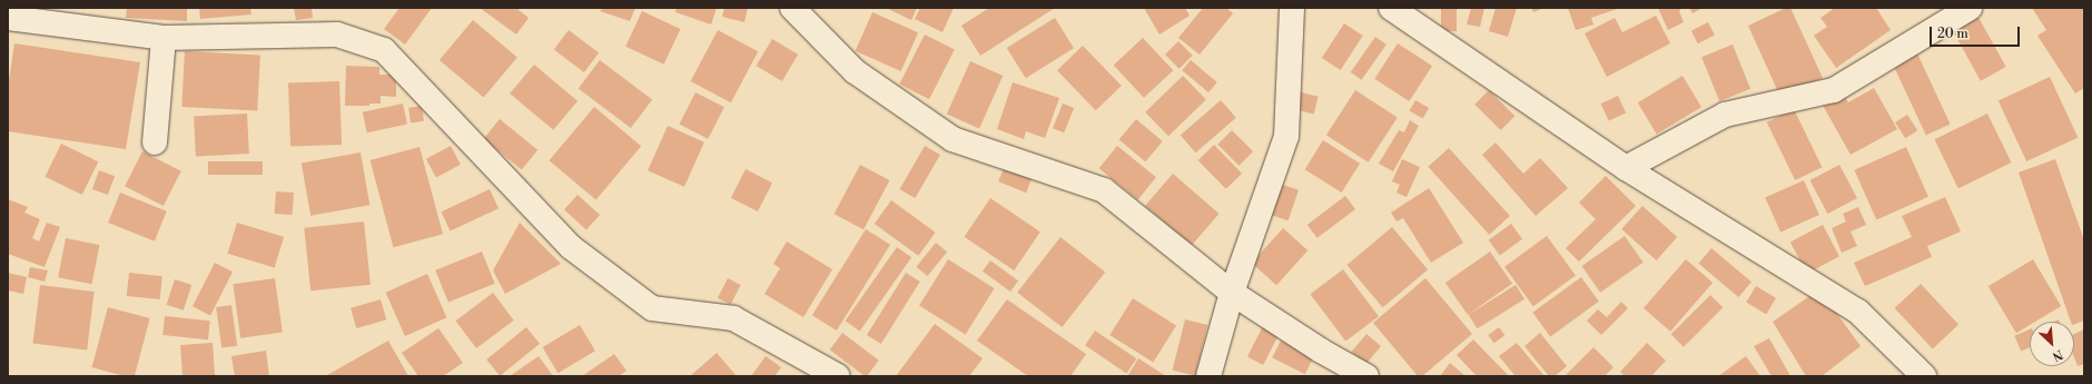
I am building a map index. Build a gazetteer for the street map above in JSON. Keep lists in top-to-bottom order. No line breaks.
{"scale_bar":"20 m","north":"bottom right"}
